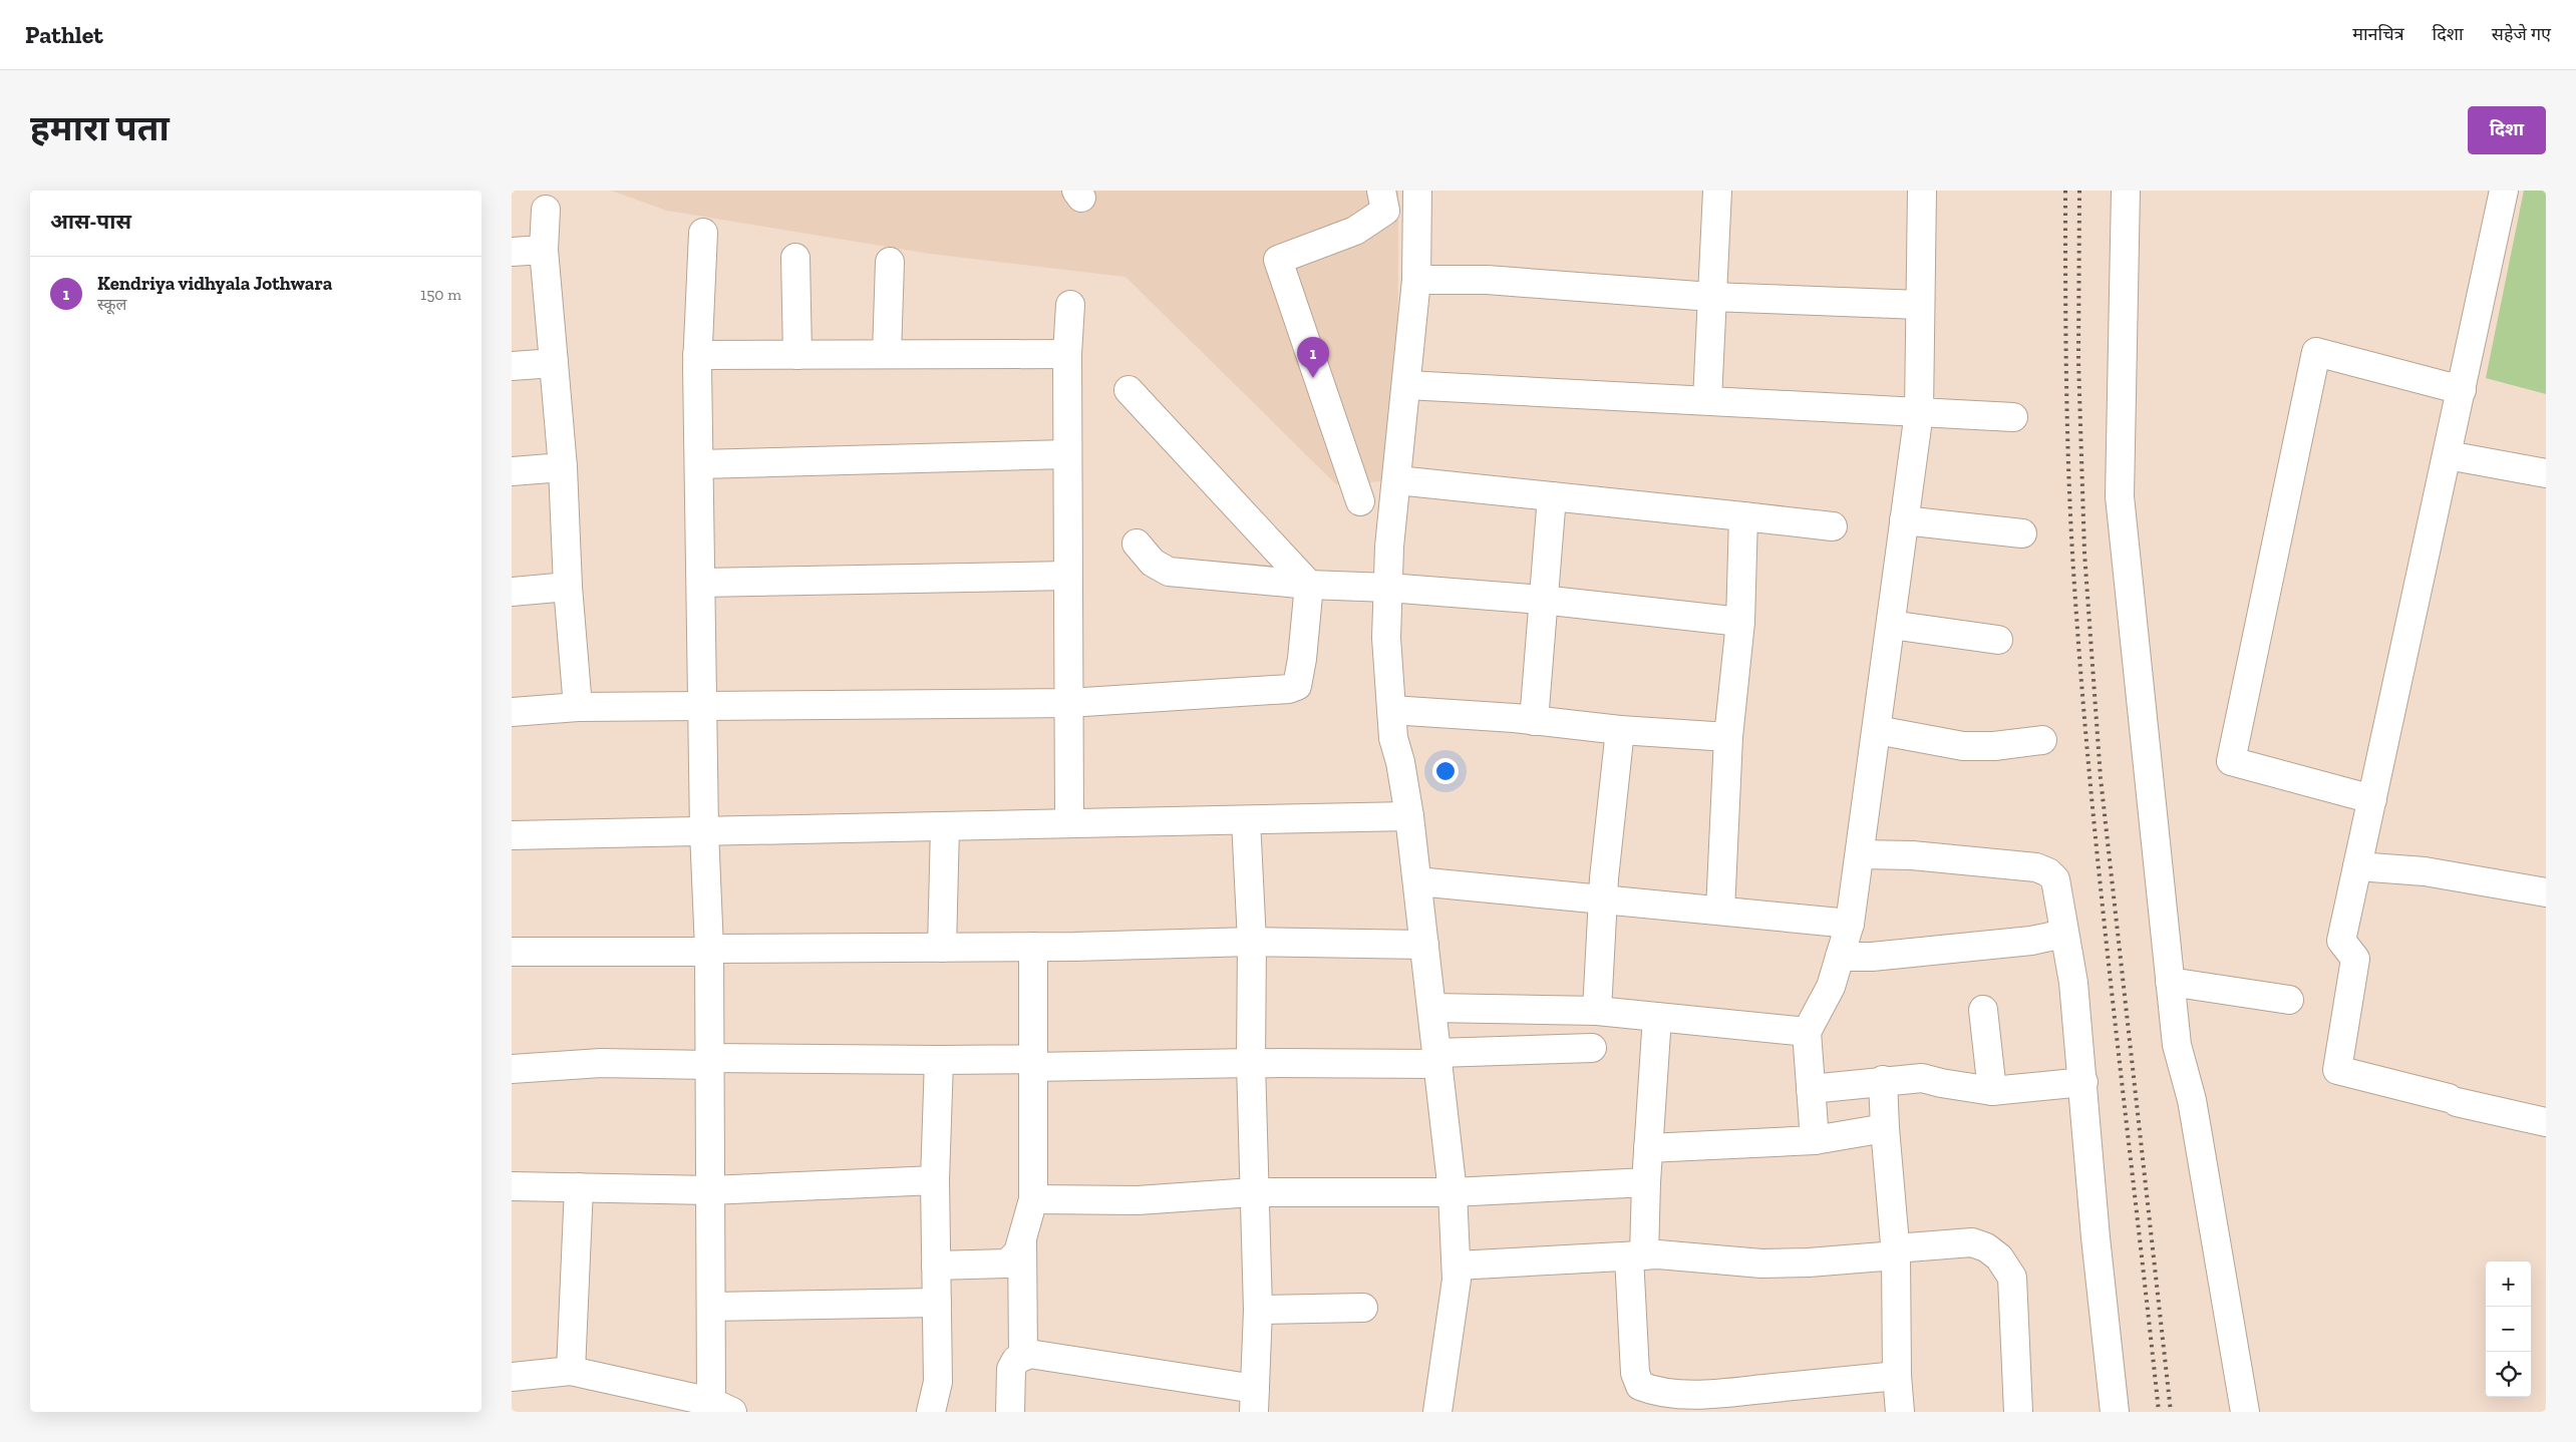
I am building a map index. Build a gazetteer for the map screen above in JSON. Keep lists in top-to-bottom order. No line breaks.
{"page":{"header":"Pathlet","nav":["मानचित्र","दिशा","सहेजे गए"],"buttons":"दिशा","title":"हमारा पता","heading":"आस-पास","list":[{"mark":"1","name":"Kendriya vidhyala Jothwara","note":"स्कूल","value":"150 m"}],"pins":"1","map_buttons":["+","−"]}}
